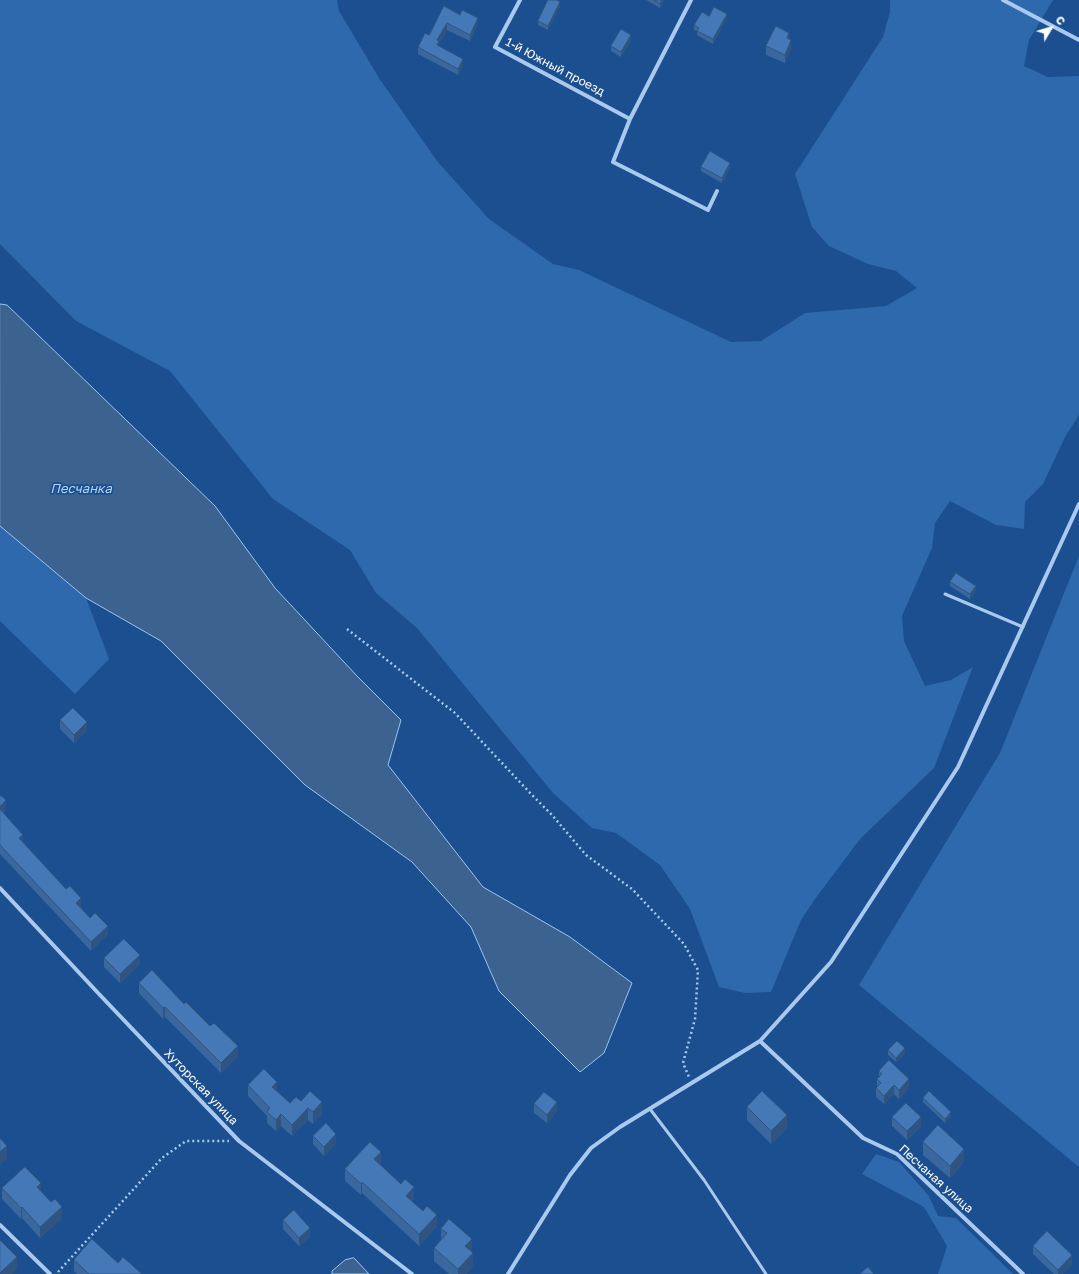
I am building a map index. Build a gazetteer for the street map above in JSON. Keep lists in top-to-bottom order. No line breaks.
{"streets":{"street":["1-й Южный проезд","Хуторская улица","Песчаная улица"]},"water":["Песчанка"],"north":"top right"}
